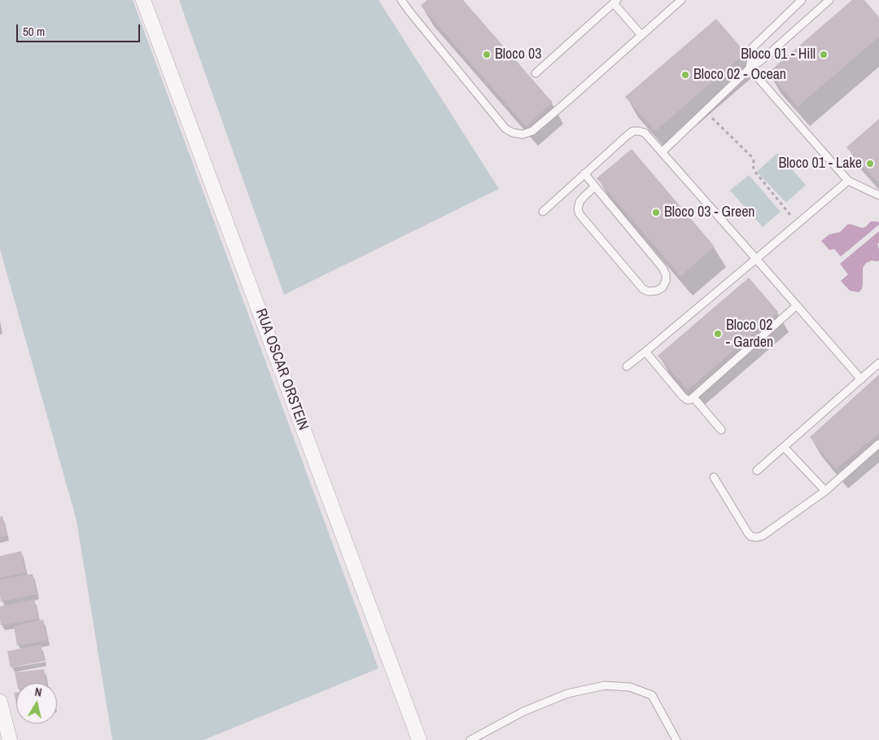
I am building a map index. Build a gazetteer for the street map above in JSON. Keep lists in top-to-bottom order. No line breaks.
{"streets":{"street":["RUA OSCAR ORSTEIN"]},"places":["Bloco 03","Bloco 01 - Hill","Bloco 02 - Ocean","Bloco 01 - Lake","Bloco 03 - Green","Bloco 02 - Garden"],"scale_bar":"50 m","north":"top"}
